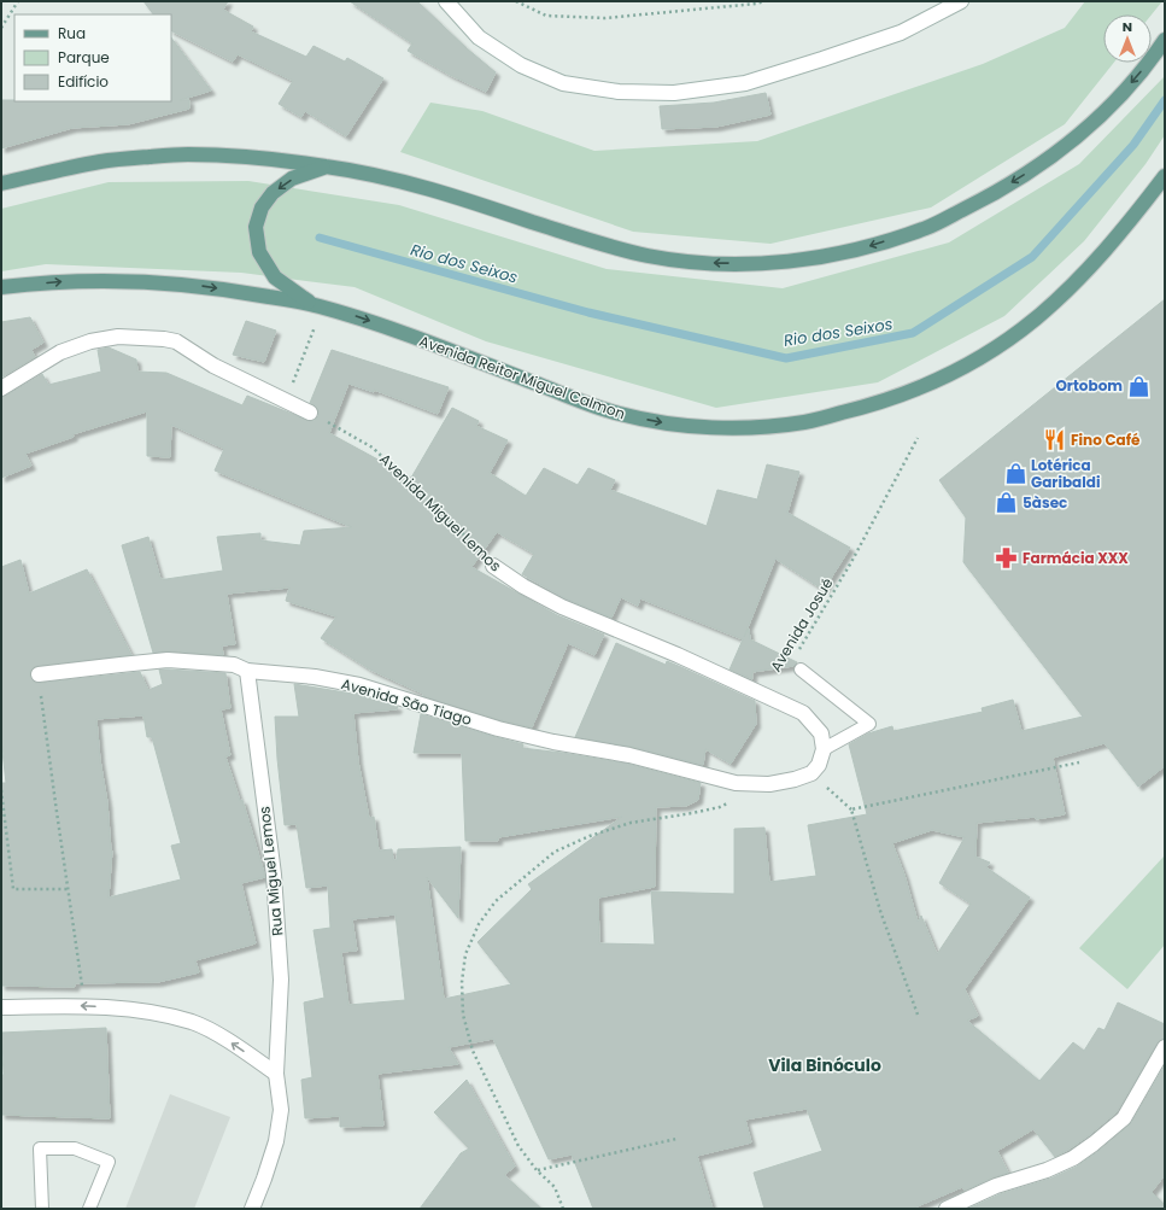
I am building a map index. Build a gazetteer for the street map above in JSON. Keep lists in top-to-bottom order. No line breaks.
{"streets":{"main road":["Avenida Reitor Miguel Calmon"],"street":["Avenida Miguel Lemos","Avenida São Tiago","Rua Miguel Lemos"],"path":["Avenida Josué"]},"crossings":[["Avenida São Tiago","Rua Miguel Lemos"]],"one_way":["Avenida Reitor Miguel Calmon"],"districts":["Vila Binóculo"],"water":["Rio dos Seixos"],"places":{"shop":["Ortobom","Lotérica Garibaldi","5àsec"],"restaurant":["Fino Café"],"pharmacy":["Farmácia XXX"]},"legend":["Rua","Parque","Edifício"],"north":"top"}
